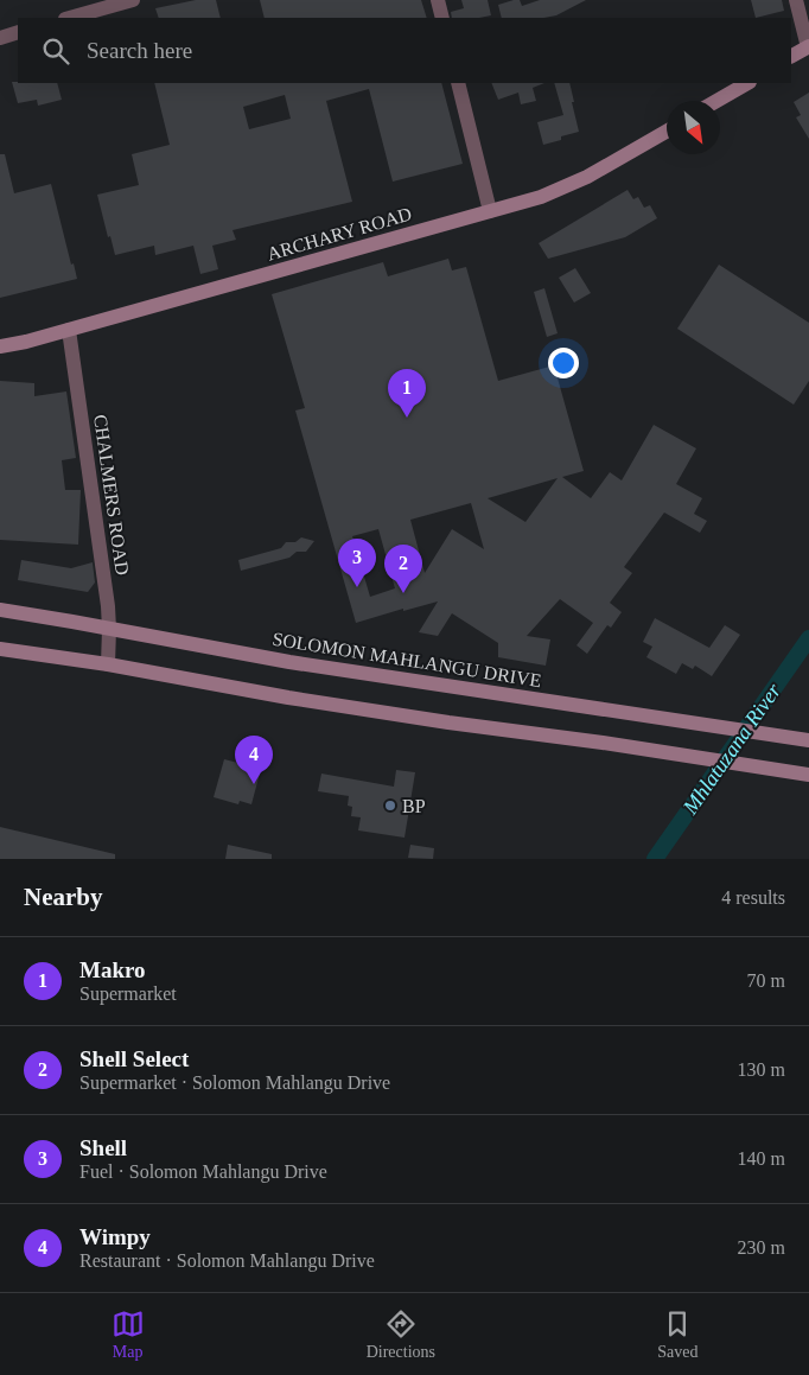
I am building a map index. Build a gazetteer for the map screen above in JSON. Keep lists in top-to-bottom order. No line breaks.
{"streets":{"main road":["ARCHARY ROAD","SOLOMON MAHLANGU DRIVE"],"street":["CHALMERS ROAD"]},"crossings":[["ARCHARY ROAD","CHALMERS ROAD"],["CHALMERS ROAD","SOLOMON MAHLANGU DRIVE"]],"water":["Mhlatuzana River"],"places":["BP"],"north":"bottom right","page":{"search":"Search here","pins":["1","3","2","4"],"heading":["Nearby","4 results"],"list":[{"mark":"1","name":"Makro","note":"Supermarket","value":"70 m"},{"mark":"2","name":"Shell Select","note":"Supermarket · Solomon Mahlangu Drive","value":"130 m"},{"mark":"3","name":"Shell","note":"Fuel · Solomon Mahlangu Drive","value":"140 m"},{"mark":"4","name":"Wimpy","note":"Restaurant · Solomon Mahlangu Drive","value":"230 m"}],"nav":["Map","Directions","Saved"]}}
